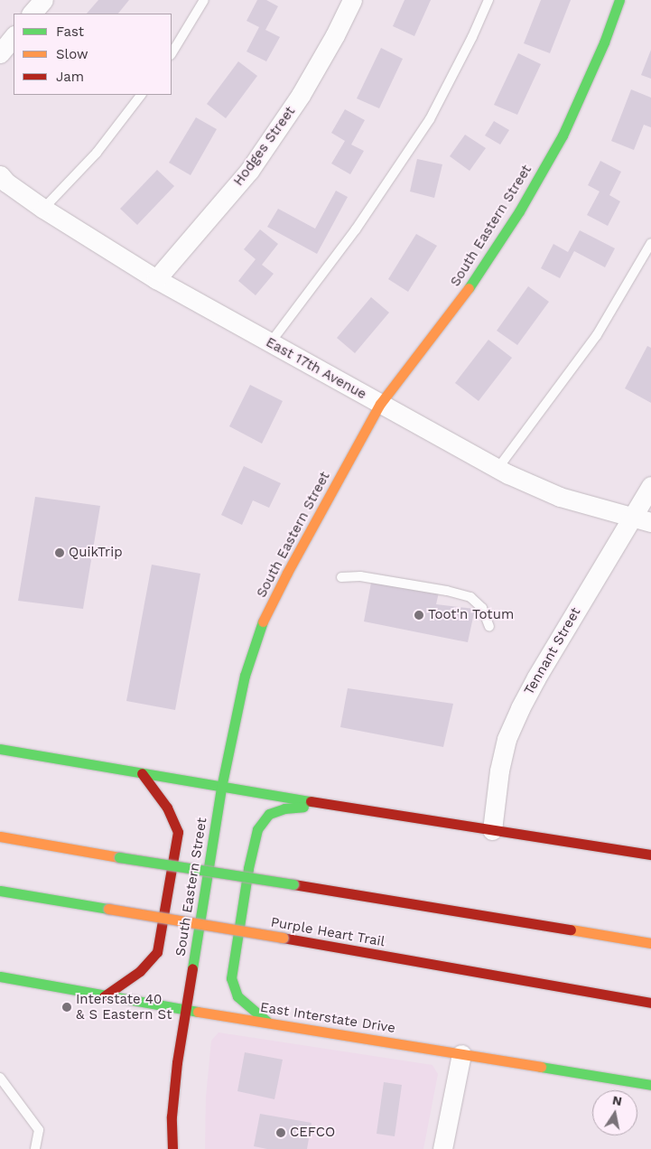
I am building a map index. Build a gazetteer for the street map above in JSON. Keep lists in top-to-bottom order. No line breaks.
{"streets":{"main road":["South Eastern Street","Purple Heart Trail","East Interstate Drive"],"street":["Hodges Street","East 17th Avenue","Tennant Street"]},"crossings":[["Hodges Street","East 17th Avenue"],["South Eastern Street","East 17th Avenue"],["South Eastern Street","East Interstate Drive"],["East 17th Avenue","Tennant Street"]],"places":["QuikTrip","Toot'n Totum","Interstate 40 & S Eastern St","CEFCO"],"legend":["Fast","Slow","Jam"],"north":"top"}
